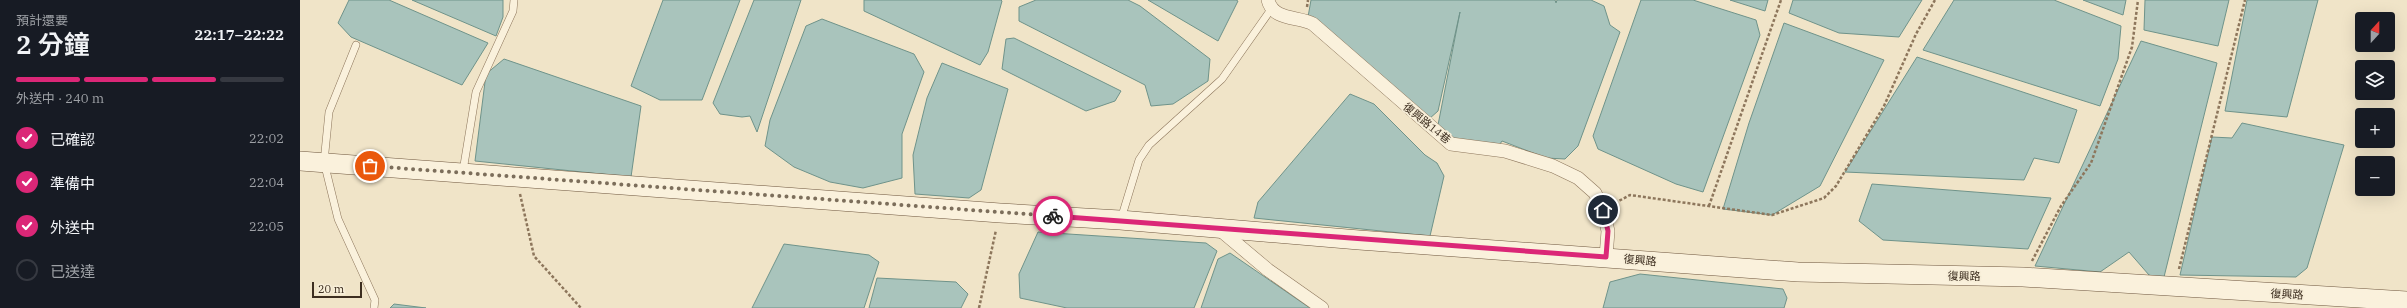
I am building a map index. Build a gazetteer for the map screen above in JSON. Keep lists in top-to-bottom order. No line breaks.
{"streets":{"street":["復興路14巷","復興路"]},"crossings":[["復興路14巷","復興路"]],"scale_bar":"20 m","north":"top","page":{"heading":["2 分鐘","預計還要","22:17–22:22"],"map_buttons":["+","−"],"bar":"外送中 · 240 m","list":[["已確認","22:02"],["準備中","22:04"],["外送中","22:05"],"已送達"],"scale":"20 m"}}
